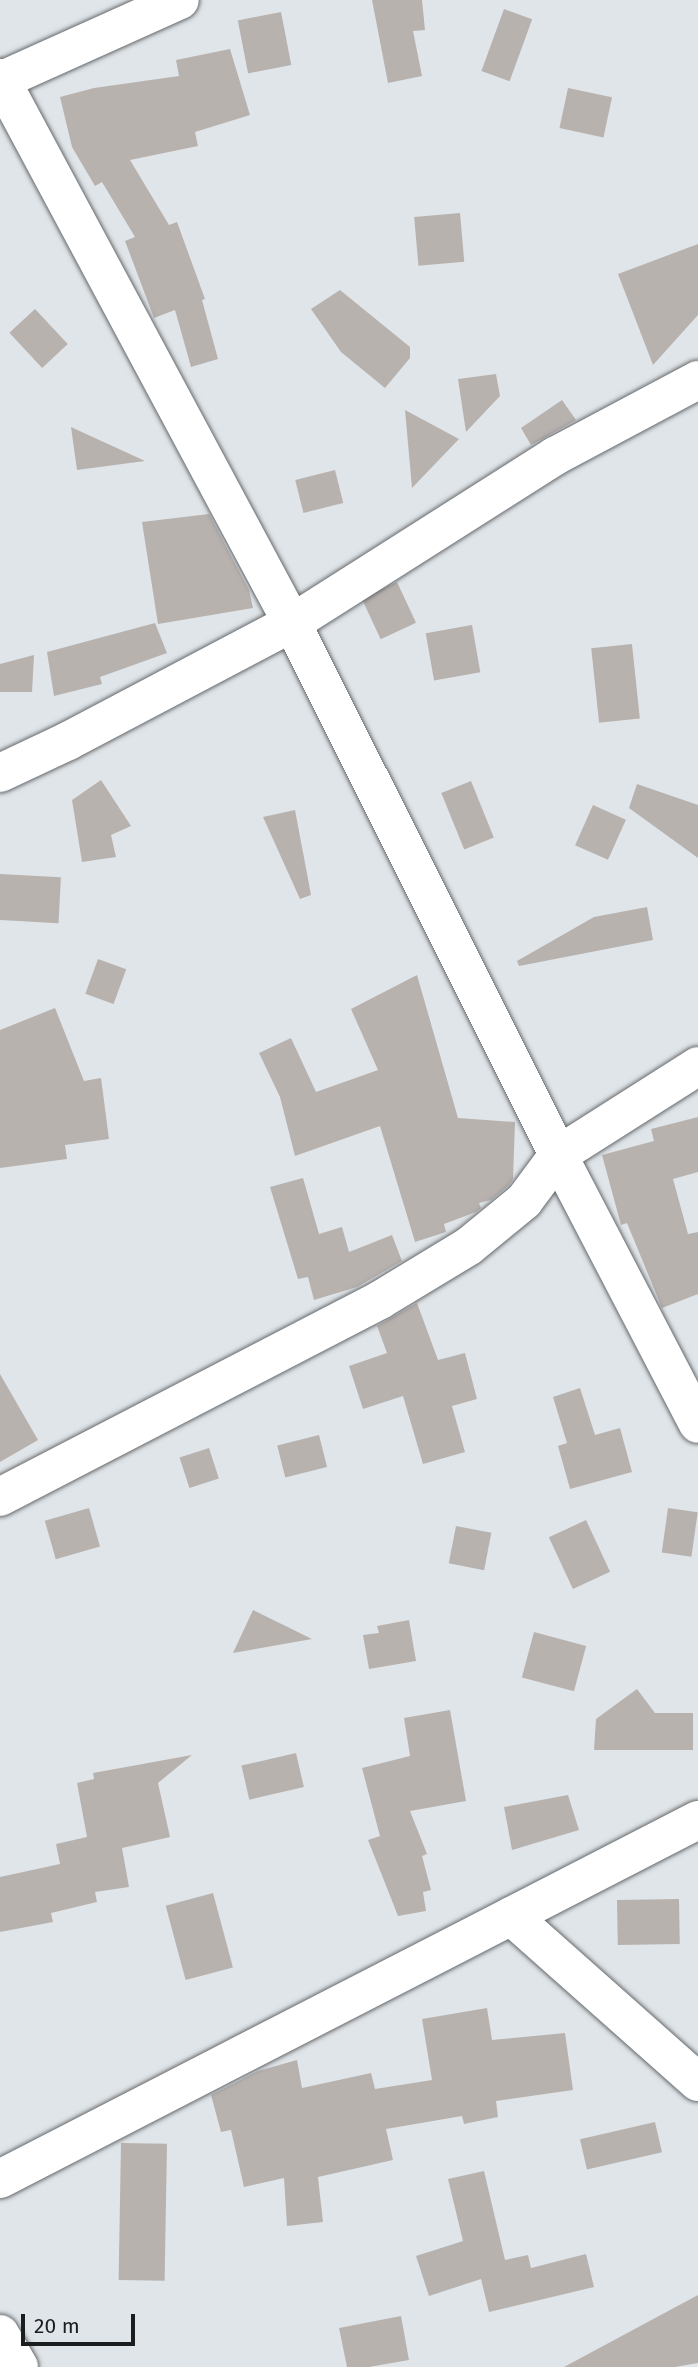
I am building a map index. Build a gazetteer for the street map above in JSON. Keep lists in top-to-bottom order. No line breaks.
{"scale_bar":"20 m"}
